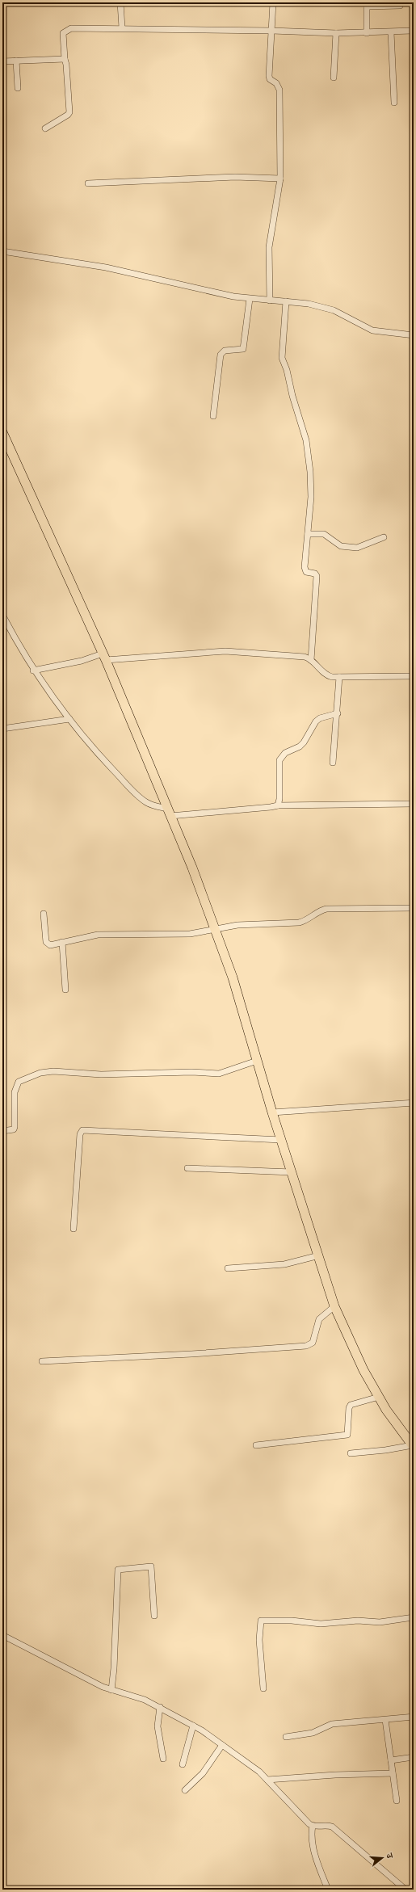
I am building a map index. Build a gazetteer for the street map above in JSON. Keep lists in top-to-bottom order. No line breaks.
{"north":"right"}
